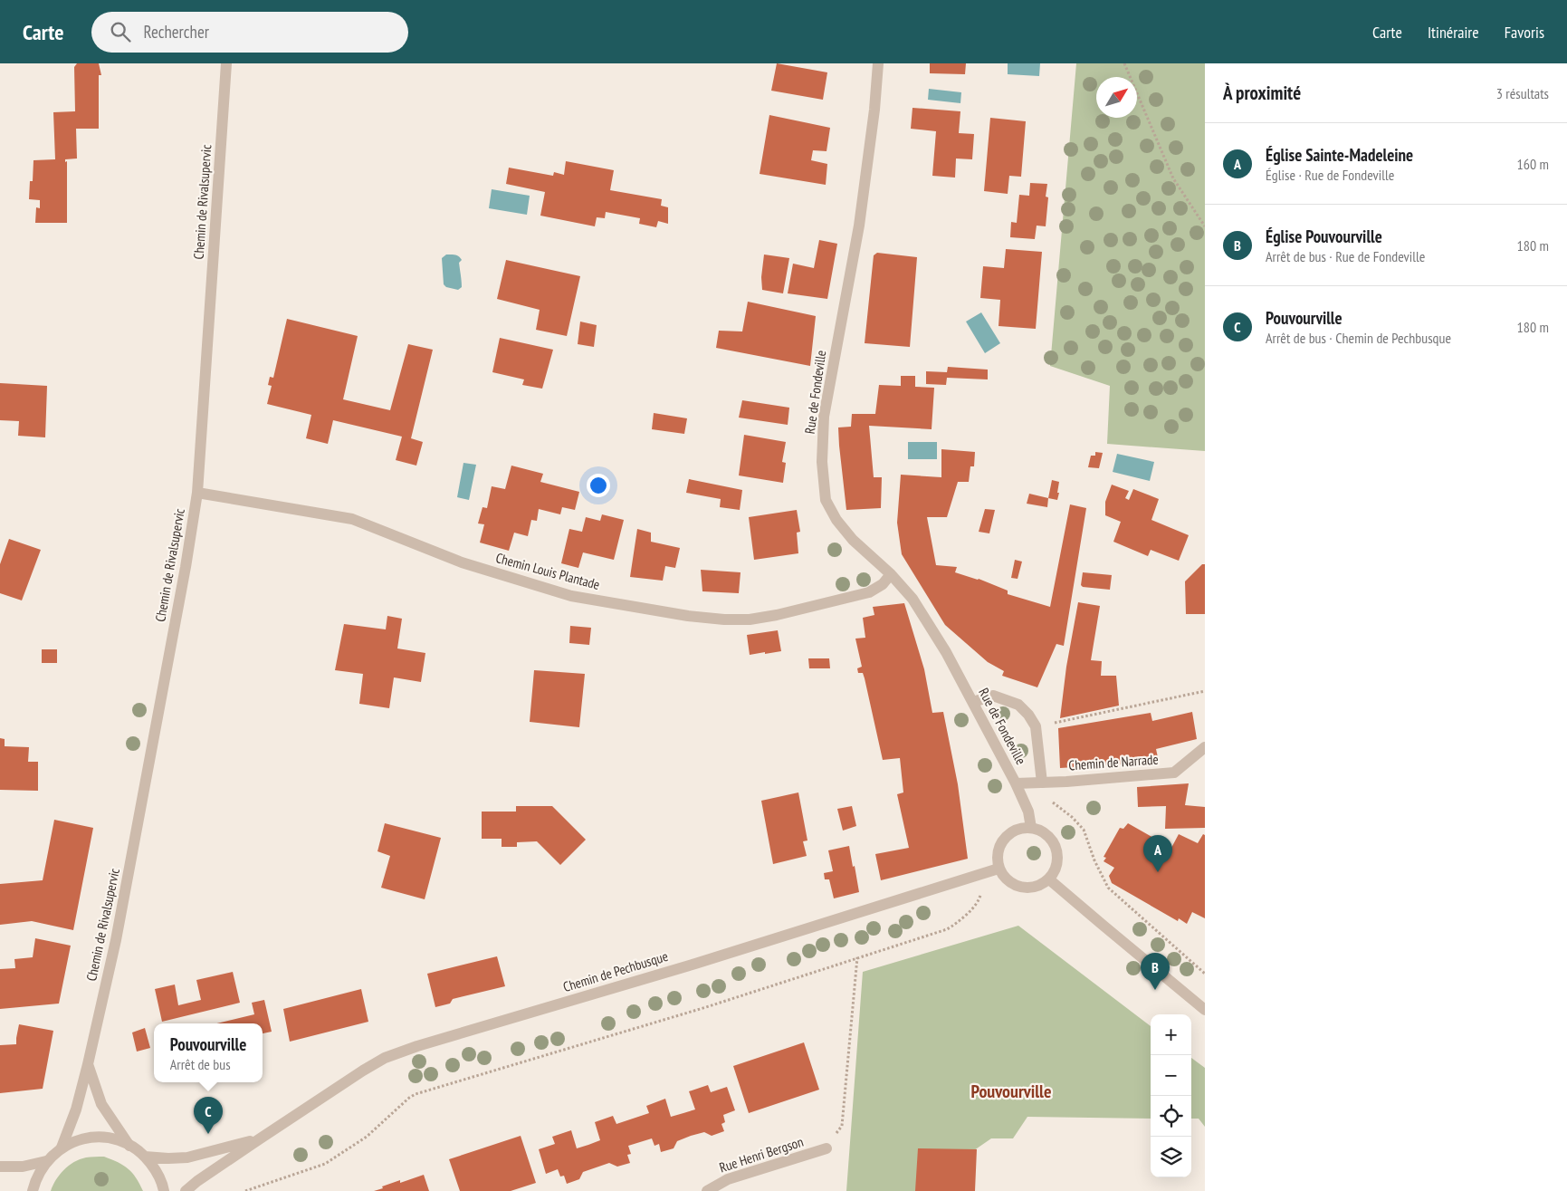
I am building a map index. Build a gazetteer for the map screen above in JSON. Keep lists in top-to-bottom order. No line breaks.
{"streets":{"street":["Chemin de Rivalsupervic","Rue de Fondeville","Chemin Louis Plantade","Chemin de Narrade","Chemin de Pechbusque","Rue Henri Bergson"]},"crossings":[["Chemin de Rivalsupervic","Chemin Louis Plantade"],["Rue de Fondeville","Chemin Louis Plantade"],["Rue de Fondeville","Chemin de Narrade"],["Rue de Fondeville","Chemin de Pechbusque"]],"districts":["Pouvourville"],"north":"top right","page":{"header":"Carte","search":"Rechercher","nav":["Carte","Itinéraire","Favoris"],"heading":["À proximité","3 résultats"],"list":[{"mark":"A","name":"Église Sainte-Madeleine","note":"Église · Rue de Fondeville","value":"160 m"},{"mark":"B","name":"Église Pouvourville","note":"Arrêt de bus · Rue de Fondeville","value":"180 m"},{"mark":"C","name":"Pouvourville","note":"Arrêt de bus · Chemin de Pechbusque","value":"180 m"}],"pins":["A","B","C"],"map_buttons":["+","−"],"popup":["Pouvourville","Arrêt de bus"]}}
